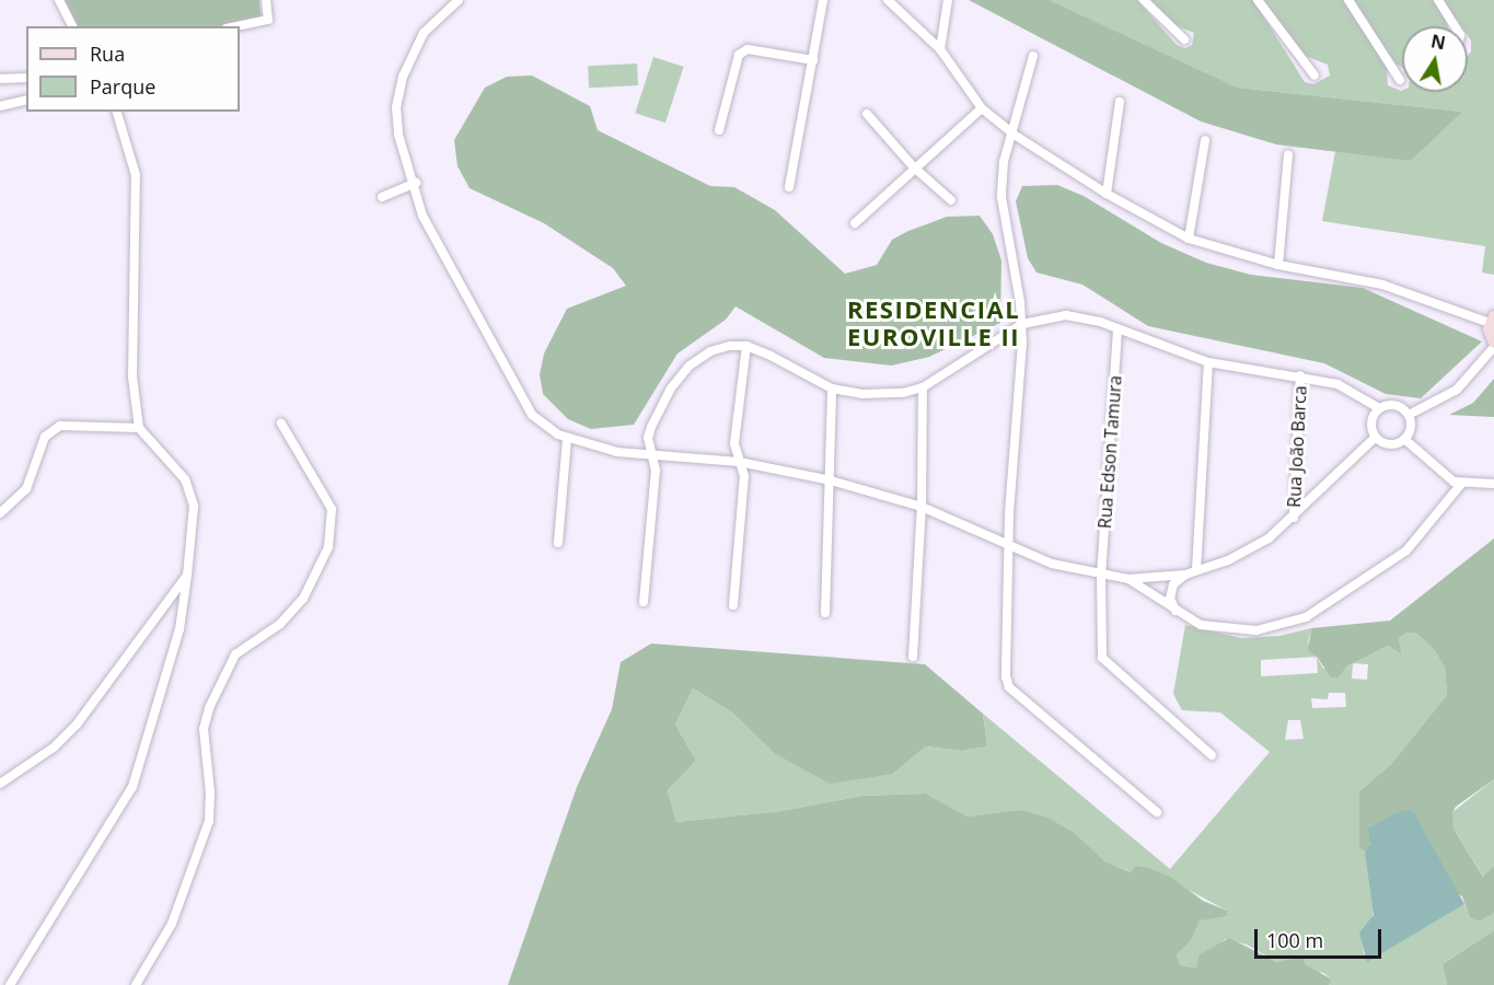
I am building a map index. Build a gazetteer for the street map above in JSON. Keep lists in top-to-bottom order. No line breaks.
{"streets":{"street":["Rua João Barca","Rua Edson Tamura"]},"districts":["RESIDENCIAL EUROVILLE II"],"legend":["Rua","Parque"],"scale_bar":"100 m","north":"top"}
